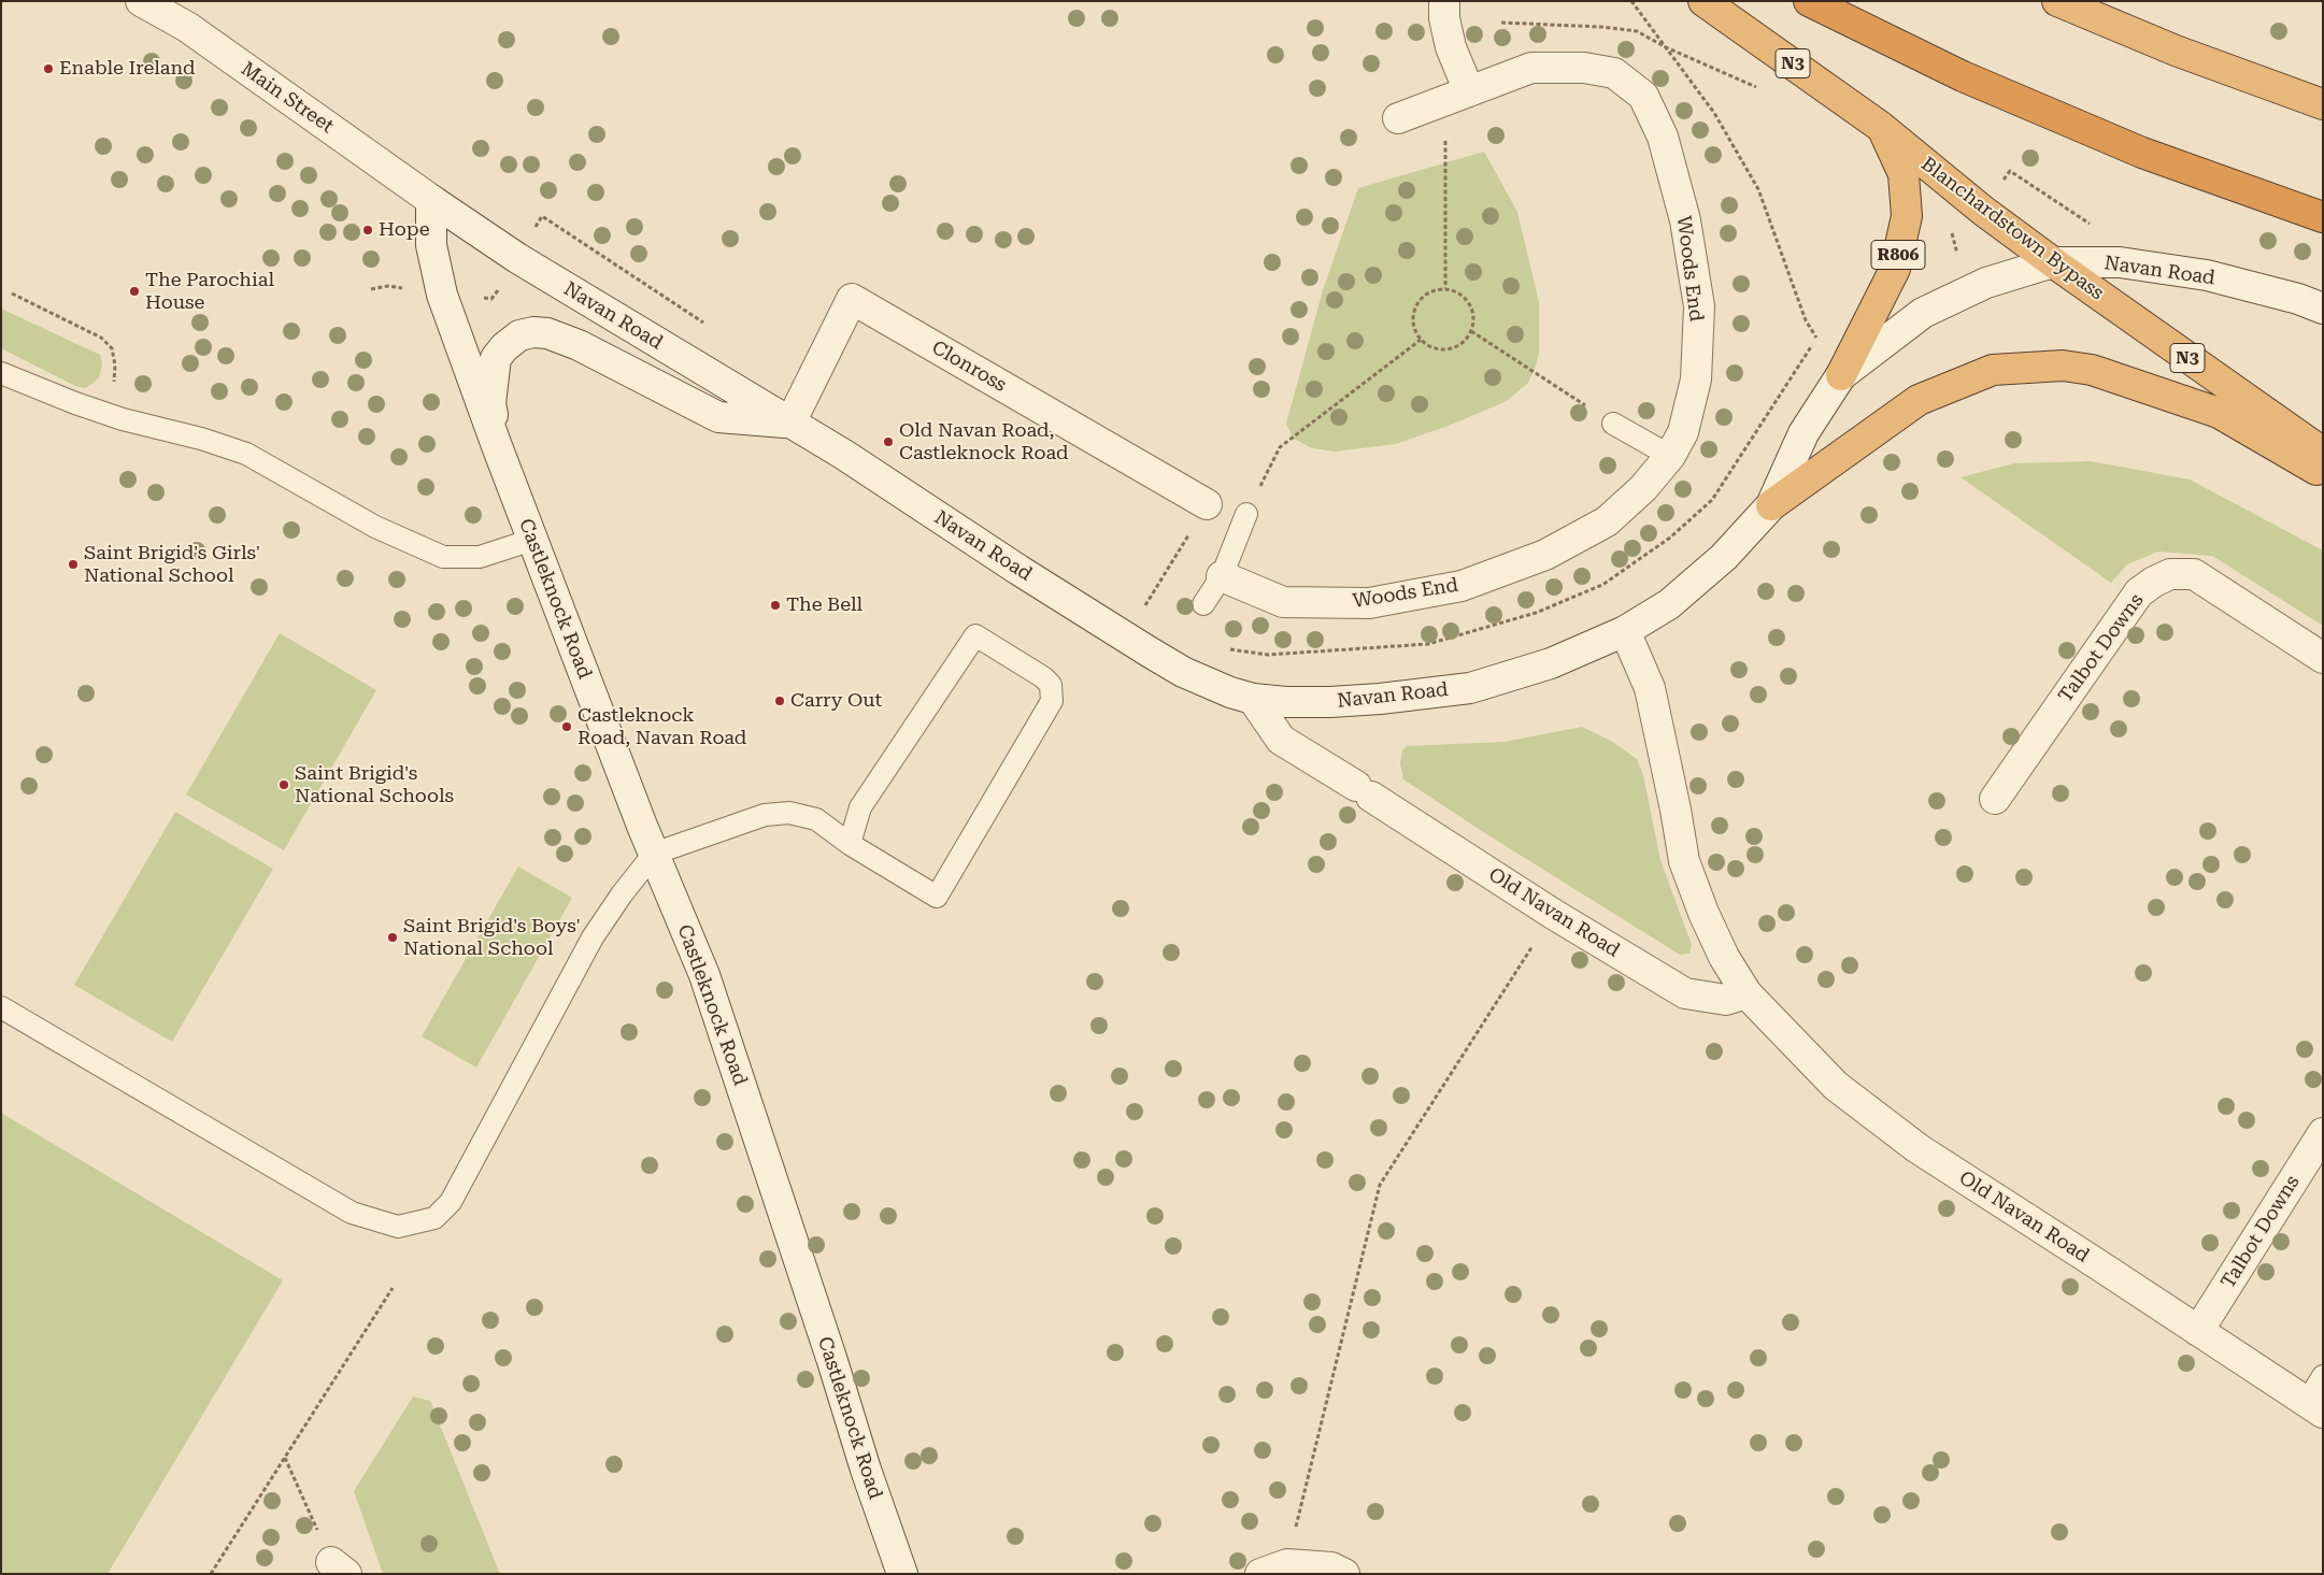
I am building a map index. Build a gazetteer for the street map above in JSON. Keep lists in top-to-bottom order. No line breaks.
{"streets":{"highway":["N3","Blanchardstown Bypass","R806"],"street":["Main Street","Woods End","Navan Road","Clonross","Castleknock Road","Talbot Downs","Old Navan Road"]},"crossings":[["Main Street","Navan Road"],["Main Street","Castleknock Road"],["Blanchardstown Bypass","R806"],["Blanchardstown Bypass","Navan Road"],["R806","Navan Road"],["Navan Road","Clonross"],["Navan Road","Castleknock Road"],["Navan Road","Old Navan Road"],["Clonross","Castleknock Road"],["Talbot Downs","Old Navan Road"]],"places":["Enable Ireland","Hope","The Parochial House","Old Navan Road, Castleknock Road","Saint Brigid's Girls' National School","The Bell","Carry Out","Castleknock Road, Navan Road","Saint Brigid's National Schools","Saint Brigid's Boys' National School"]}
